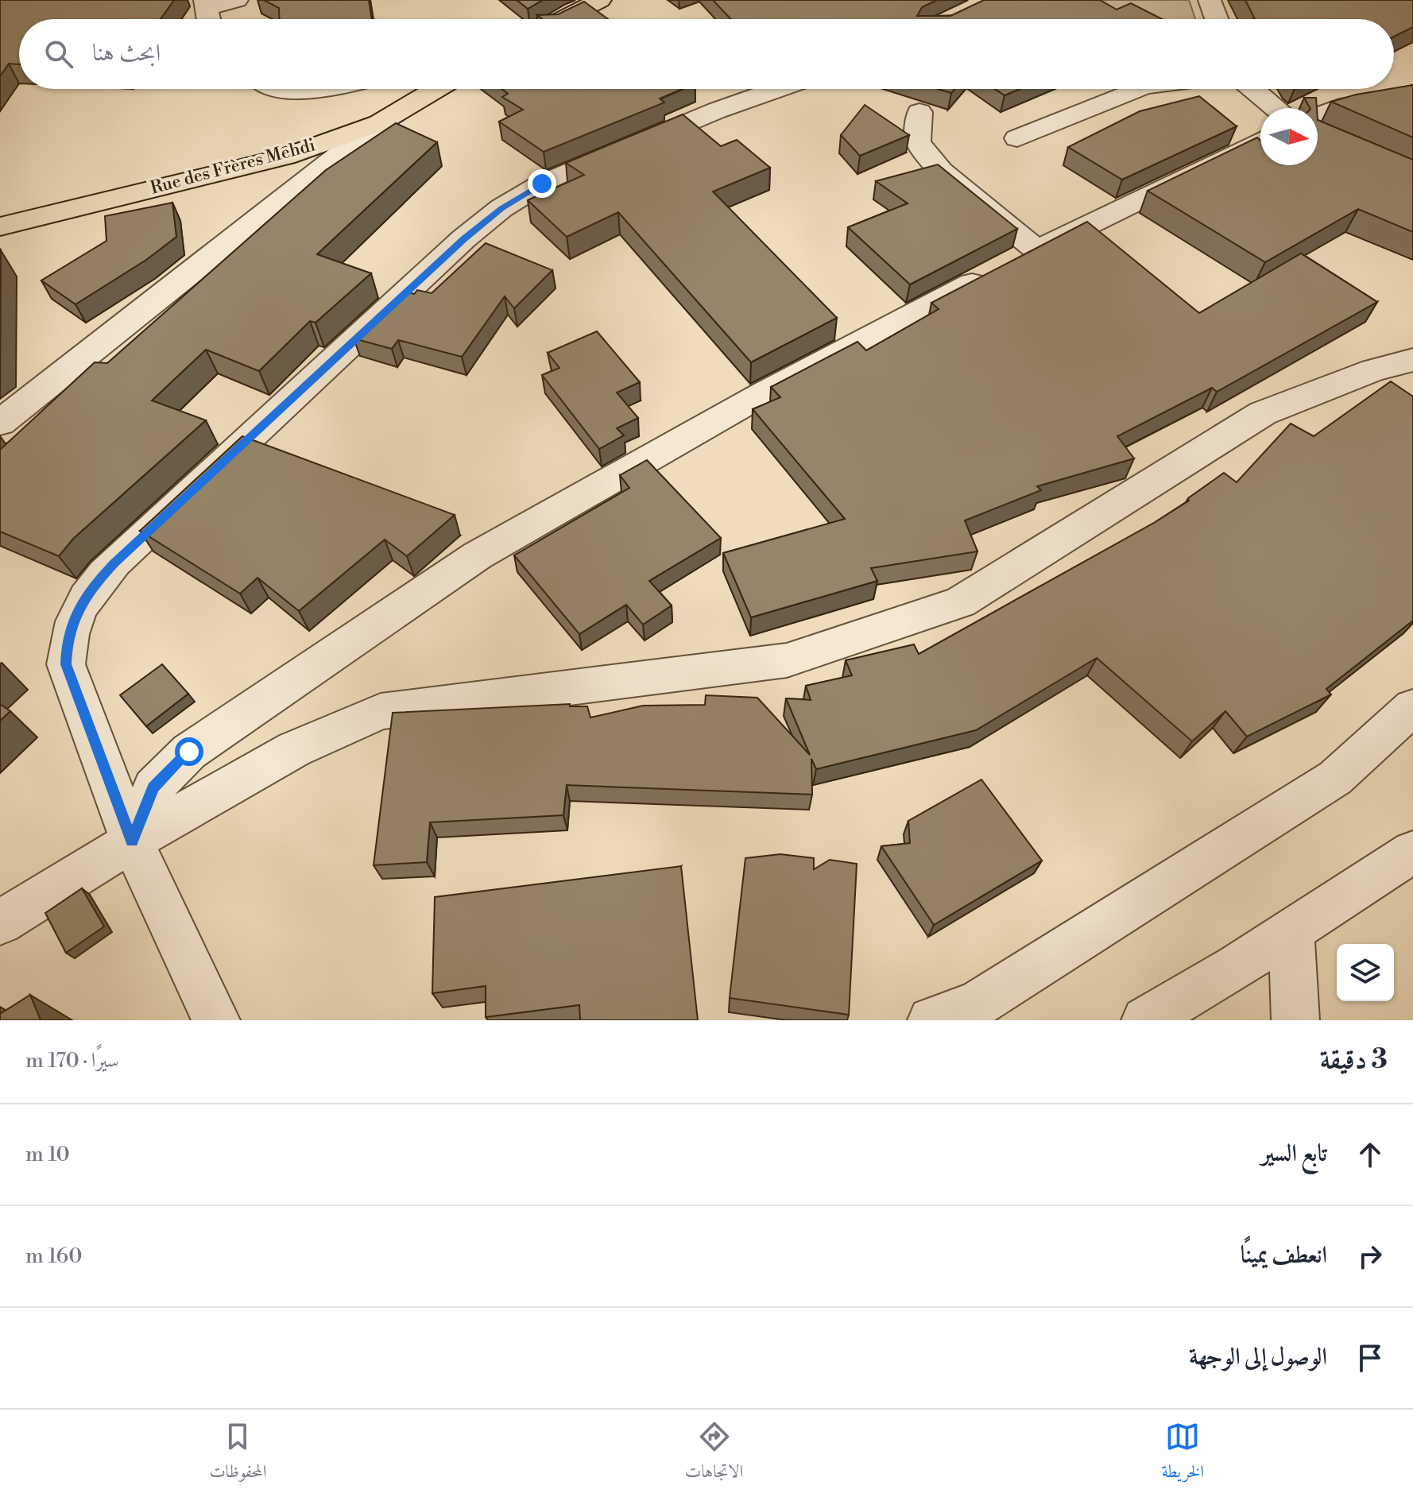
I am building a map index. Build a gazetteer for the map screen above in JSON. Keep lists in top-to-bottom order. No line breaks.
{"streets":{"main road":["Rue des Frères Mehdi"]},"north":"right","page":{"search":"ابحث هنا","heading":["3 دقيقة","سيرًا · 170 m"],"list":[["تابع السير","10 m"],["انعطف يمينًا","160 m"],"الوصول إلى الوجهة"],"nav":["الخريطة","الاتجاهات","المحفوظات"]}}
